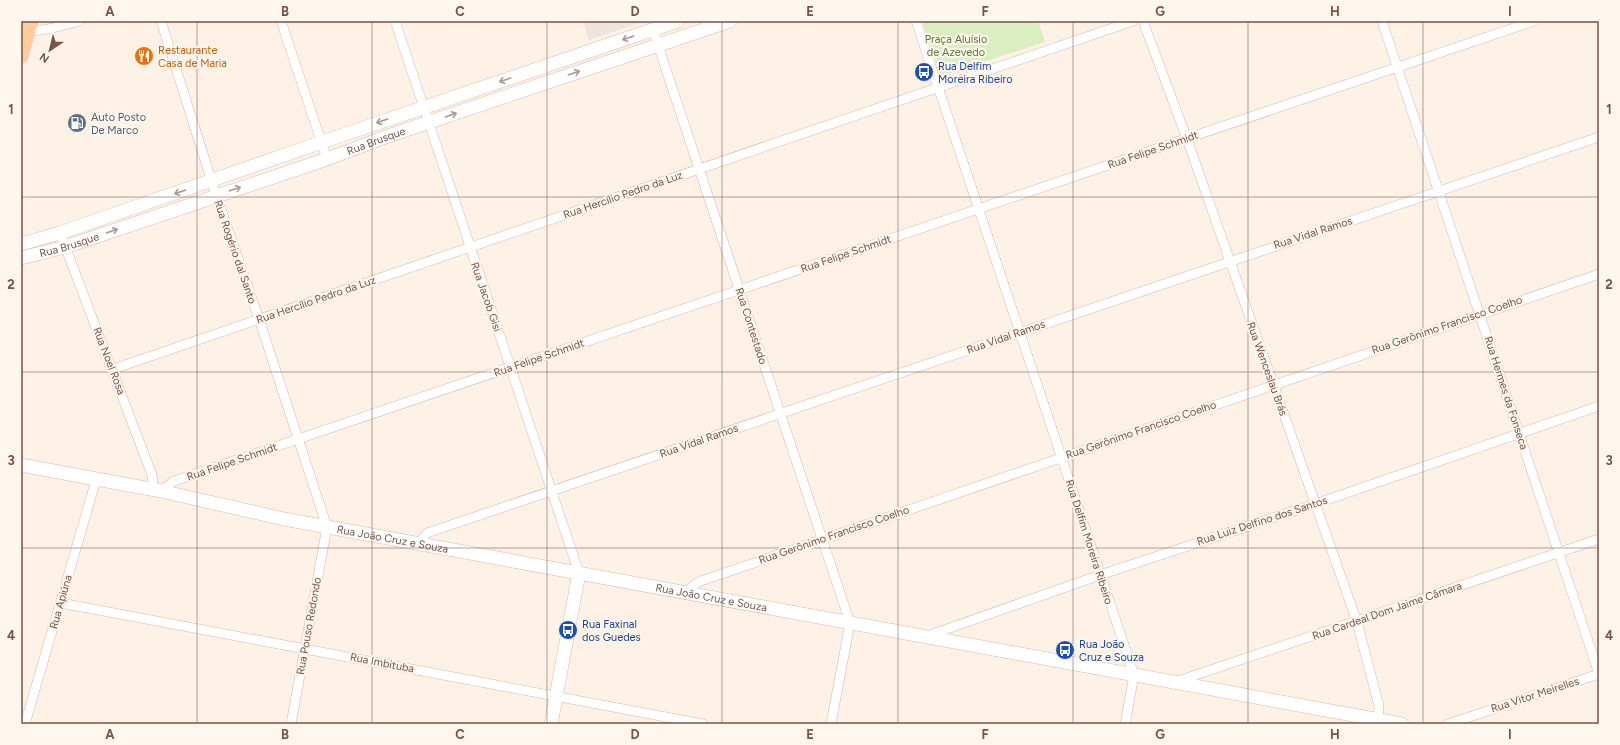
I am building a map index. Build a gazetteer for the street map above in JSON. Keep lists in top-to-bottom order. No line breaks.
{"streets":{"street":["Rua Brusque","Rua Felipe Schmidt","Rua Hercílio Pedro da Luz","Rua Vidal Ramos","Rua Rogério dal Santo","Rua Jacob Gisi","Rua Gerônimo Francisco Coelho","Rua Contestado","Rua Noel Rosa","Rua Wenceslau Brás","Rua Hermes da Fonseca","Rua Luiz Delfino dos Santos","Rua João Cruz e Souza","Rua Delfim Moreira Ribeiro","Rua Apiúna","Rua Cardeal Dom Jaime Câmara","Rua Pouso Redondo","Rua Imbituba","Rua Vitor Meirelles"]},"crossings":[["Rua Brusque","Rua Rogério dal Santo"],["Rua Brusque","Rua Jacob Gisi"],["Rua Brusque","Rua Contestado"],["Rua Brusque","Rua Noel Rosa"],["Rua Felipe Schmidt","Rua Rogério dal Santo"],["Rua Felipe Schmidt","Rua Jacob Gisi"],["Rua Felipe Schmidt","Rua Contestado"],["Rua Felipe Schmidt","Rua Noel Rosa"],["Rua Felipe Schmidt","Rua Wenceslau Brás"],["Rua Felipe Schmidt","Rua Hermes da Fonseca"],["Rua Felipe Schmidt","Rua João Cruz e Souza"],["Rua Felipe Schmidt","Rua Delfim Moreira Ribeiro"],["Rua Hercílio Pedro da Luz","Rua Rogério dal Santo"],["Rua Hercílio Pedro da Luz","Rua Jacob Gisi"],["Rua Hercílio Pedro da Luz","Rua Contestado"],["Rua Hercílio Pedro da Luz","Rua Noel Rosa"],["Rua Hercílio Pedro da Luz","Rua Delfim Moreira Ribeiro"],["Rua Vidal Ramos","Rua Jacob Gisi"],["Rua Vidal Ramos","Rua Contestado"],["Rua Vidal Ramos","Rua Wenceslau Brás"],["Rua Vidal Ramos","Rua Hermes da Fonseca"],["Rua Vidal Ramos","Rua João Cruz e Souza"],["Rua Vidal Ramos","Rua Delfim Moreira Ribeiro"],["Rua Rogério dal Santo","Rua João Cruz e Souza"],["Rua Rogério dal Santo","Rua Pouso Redondo"],["Rua Jacob Gisi","Rua João Cruz e Souza"],["Rua Gerônimo Francisco Coelho","Rua Contestado"],["Rua Gerônimo Francisco Coelho","Rua Wenceslau Brás"],["Rua Gerônimo Francisco Coelho","Rua Hermes da Fonseca"],["Rua Gerônimo Francisco Coelho","Rua João Cruz e Souza"],["Rua Gerônimo Francisco Coelho","Rua Delfim Moreira Ribeiro"],["Rua Contestado","Rua João Cruz e Souza"],["Rua Noel Rosa","Rua João Cruz e Souza"],["Rua Wenceslau Brás","Rua Luiz Delfino dos Santos"],["Rua Wenceslau Brás","Rua João Cruz e Souza"],["Rua Wenceslau Brás","Rua Cardeal Dom Jaime Câmara"],["Rua Hermes da Fonseca","Rua Luiz Delfino dos Santos"],["Rua Hermes da Fonseca","Rua Cardeal Dom Jaime Câmara"],["Rua Hermes da Fonseca","Rua Vitor Meirelles"],["Rua Luiz Delfino dos Santos","Rua João Cruz e Souza"],["Rua Luiz Delfino dos Santos","Rua Delfim Moreira Ribeiro"],["Rua João Cruz e Souza","Rua Delfim Moreira Ribeiro"],["Rua João Cruz e Souza","Rua Apiúna"],["Rua João Cruz e Souza","Rua Cardeal Dom Jaime Câmara"],["Rua João Cruz e Souza","Rua Pouso Redondo"],["Rua Apiúna","Rua Imbituba"],["Rua Pouso Redondo","Rua Imbituba"]],"parks":["Praça Aluísio de Azevedo"],"places":{"restaurant":["Restaurante Casa de Maria"],"bus stop":["Rua Delfim Moreira Ribeiro","Rua Faxinal dos Guedes","Rua João Cruz e Souza"],"fuel station":["Auto Posto De Marco"]},"north":"bottom left","grid":{"columns":["A","B","C","D","E","F","G","H","I"],"rows":["1","2","3","4"]}}
